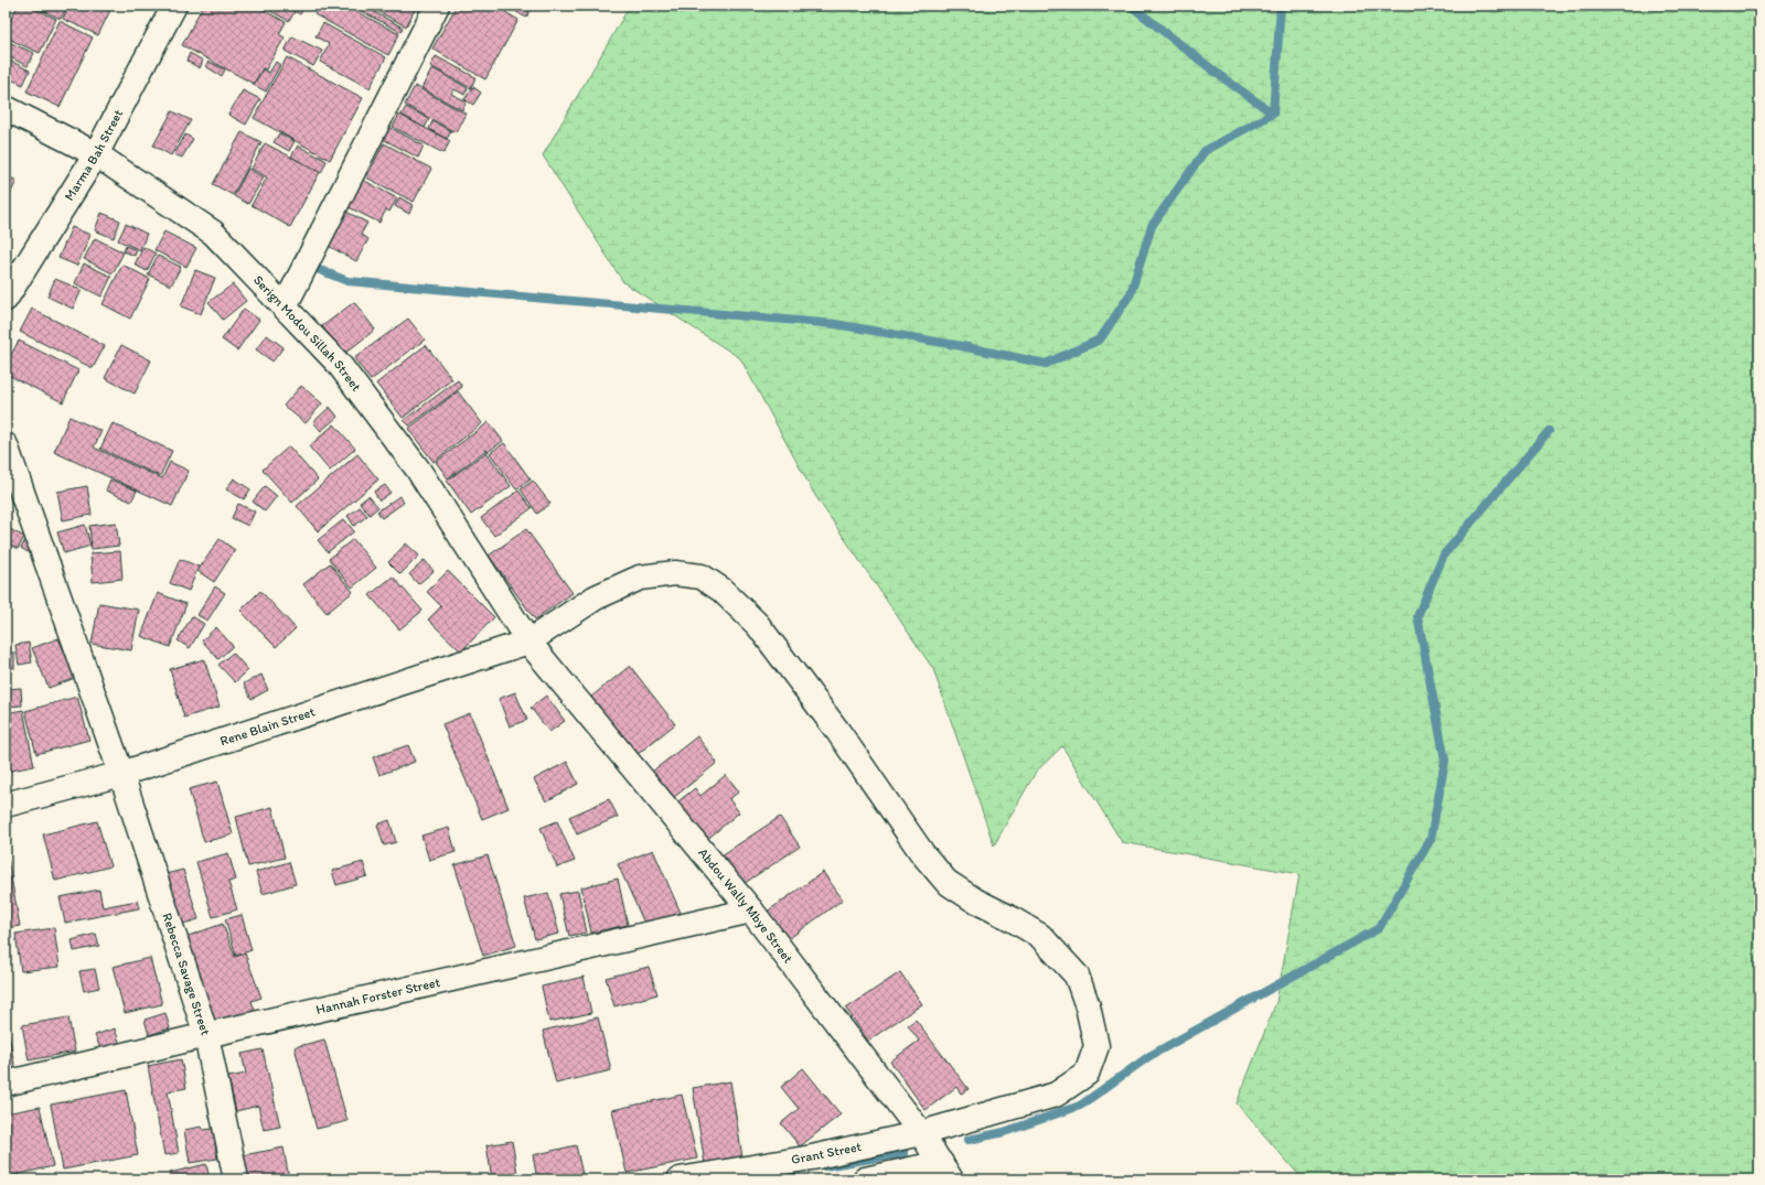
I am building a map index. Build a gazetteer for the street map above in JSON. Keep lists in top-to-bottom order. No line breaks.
{"streets":{"street":["Marma Bah Street","Serign Modou Sillah Street","Rene Blain Street","Abdou Wally Mbye Street","Rebecca Savage Street","Hannah Forster Street","Grant Street"]},"crossings":[["Marma Bah Street","Serign Modou Sillah Street"],["Serign Modou Sillah Street","Rene Blain Street"],["Serign Modou Sillah Street","Abdou Wally Mbye Street"],["Rene Blain Street","Abdou Wally Mbye Street"],["Rene Blain Street","Rebecca Savage Street"],["Rene Blain Street","Grant Street"],["Abdou Wally Mbye Street","Hannah Forster Street"],["Abdou Wally Mbye Street","Grant Street"],["Rebecca Savage Street","Hannah Forster Street"]]}
